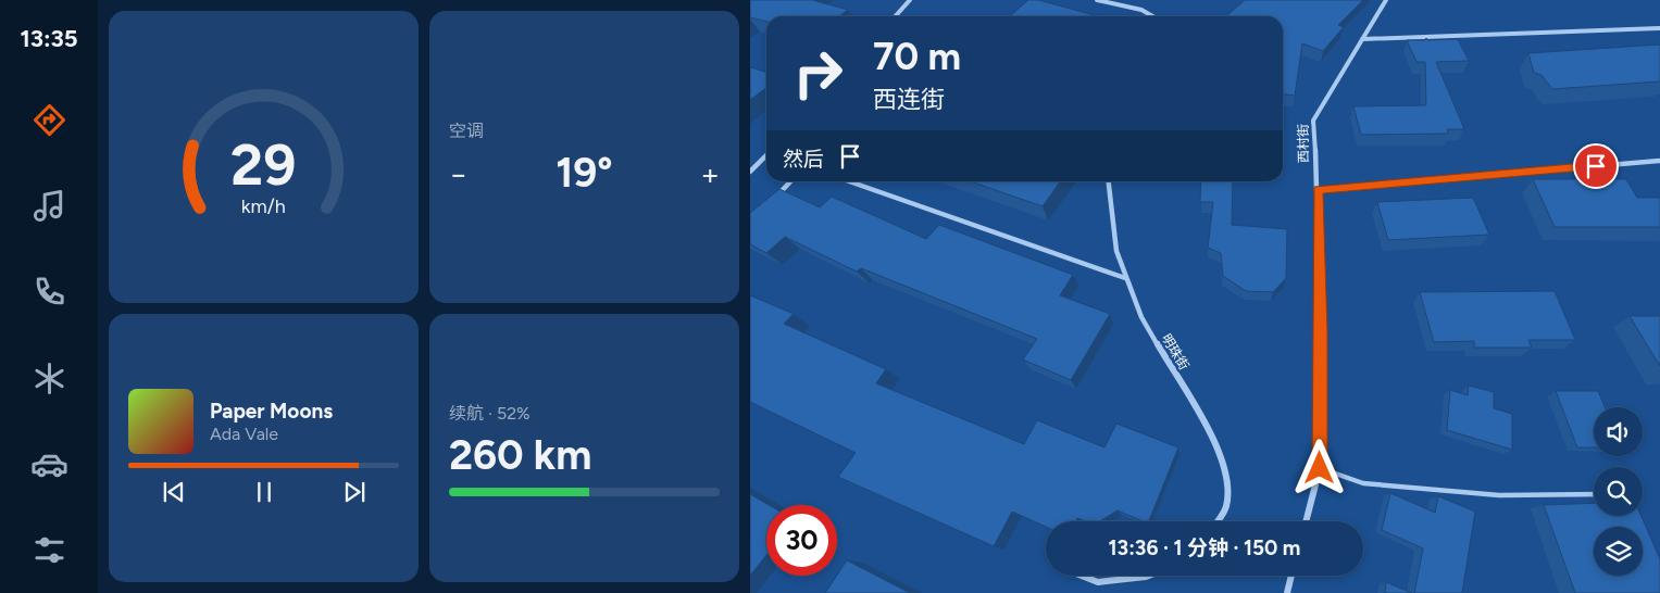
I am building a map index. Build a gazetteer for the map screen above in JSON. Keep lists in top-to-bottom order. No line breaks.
{"streets":{"street":["西村街","明珠街"]},"page":{"tabs":"13:35","tile":["空调",["续航 · 52%","260 km"]],"turn":["70 m","西连街"],"then":"然后","heat":["−","19°","+"],"song":["Paper Moons","Ada Vale"],"limit":"30","trip":"13:36 · 1 分钟 · 150 m","gauge":["29","km/h"]}}
